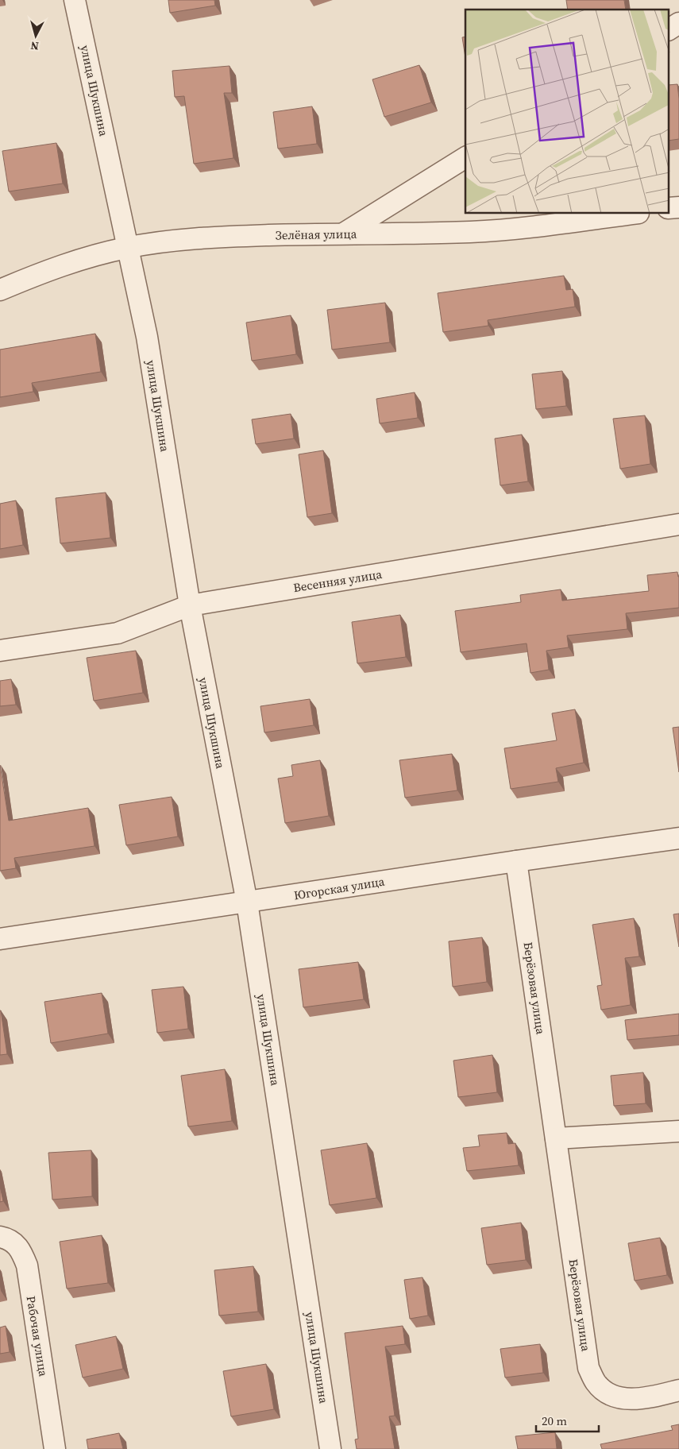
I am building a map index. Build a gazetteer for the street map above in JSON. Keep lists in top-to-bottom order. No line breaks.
{"streets":{"street":["улица Шукшина","Зелёная улица","Весенняя улица","Югорская улица","Берёзовая улица","Рабочая улица"]},"crossings":[["улица Шукшина","Зелёная улица"],["улица Шукшина","Весенняя улица"],["улица Шукшина","Югорская улица"],["Югорская улица","Берёзовая улица"]],"scale_bar":"20 m","north":"bottom"}
